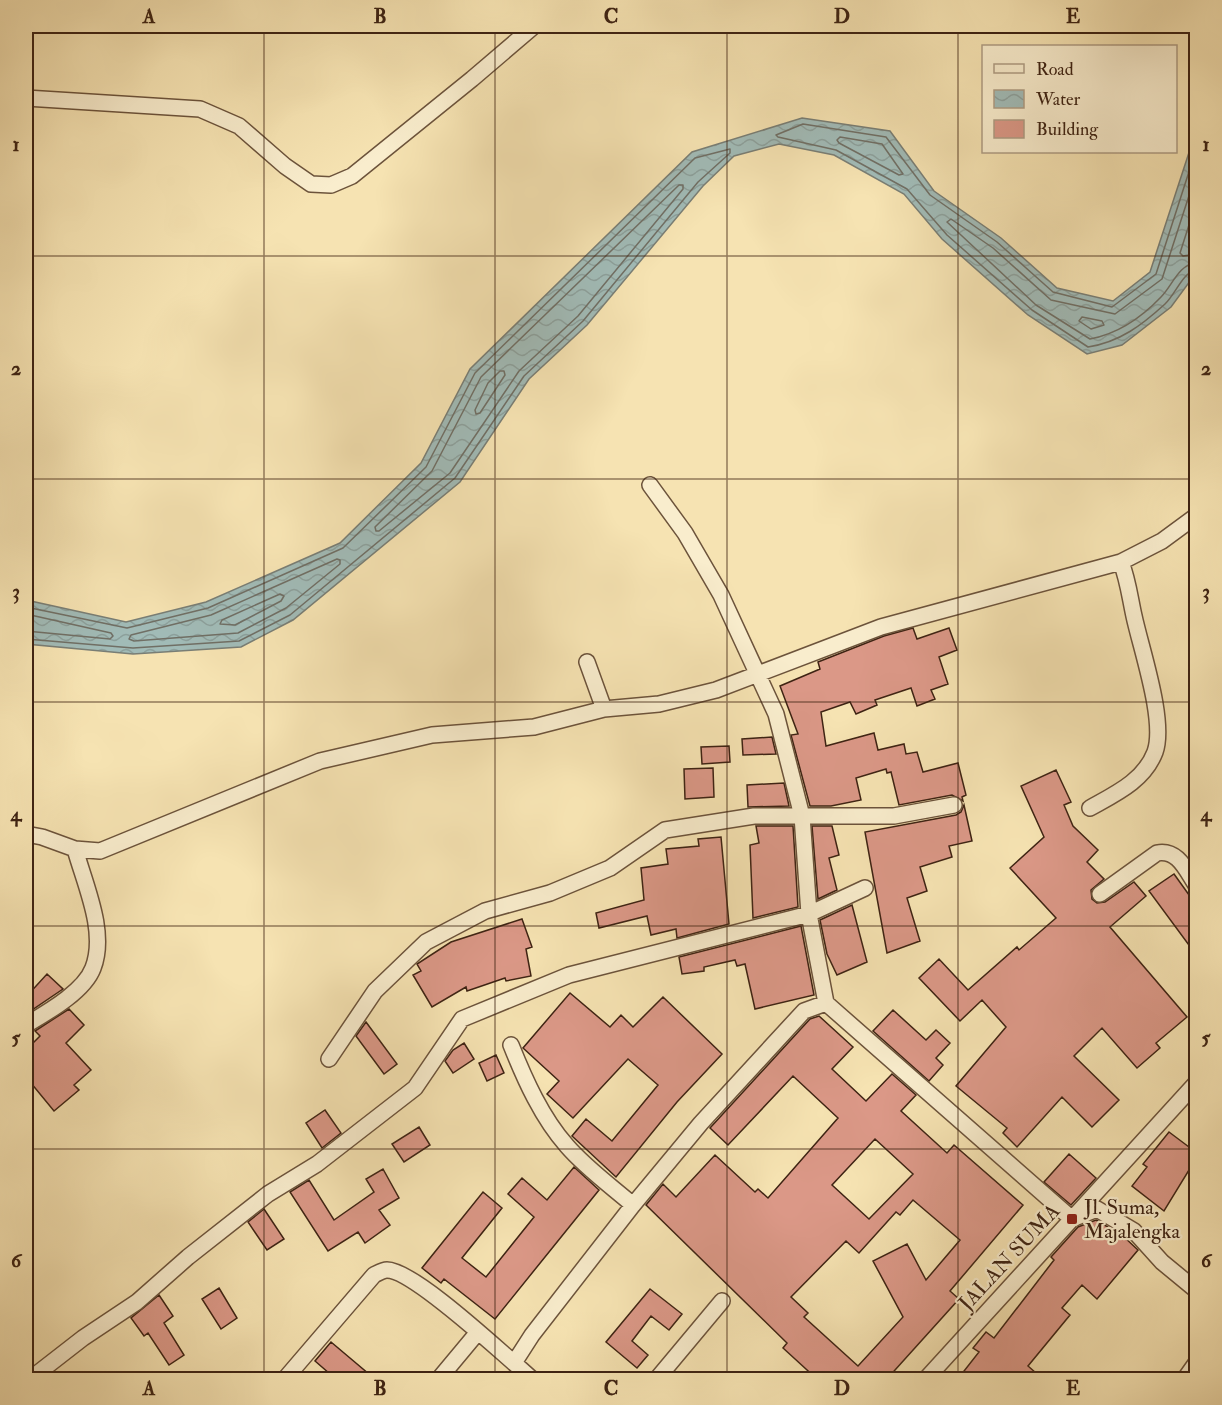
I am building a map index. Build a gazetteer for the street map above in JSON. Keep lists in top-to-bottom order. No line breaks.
{"streets":{"street":["JALAN SUMA"]},"places":{"transit":["Jl. Suma, Majalengka"]},"legend":["Road","Water","Building"],"grid":{"columns":["A","B","C","D","E"],"rows":["1","2","3","4","5","6"]}}
